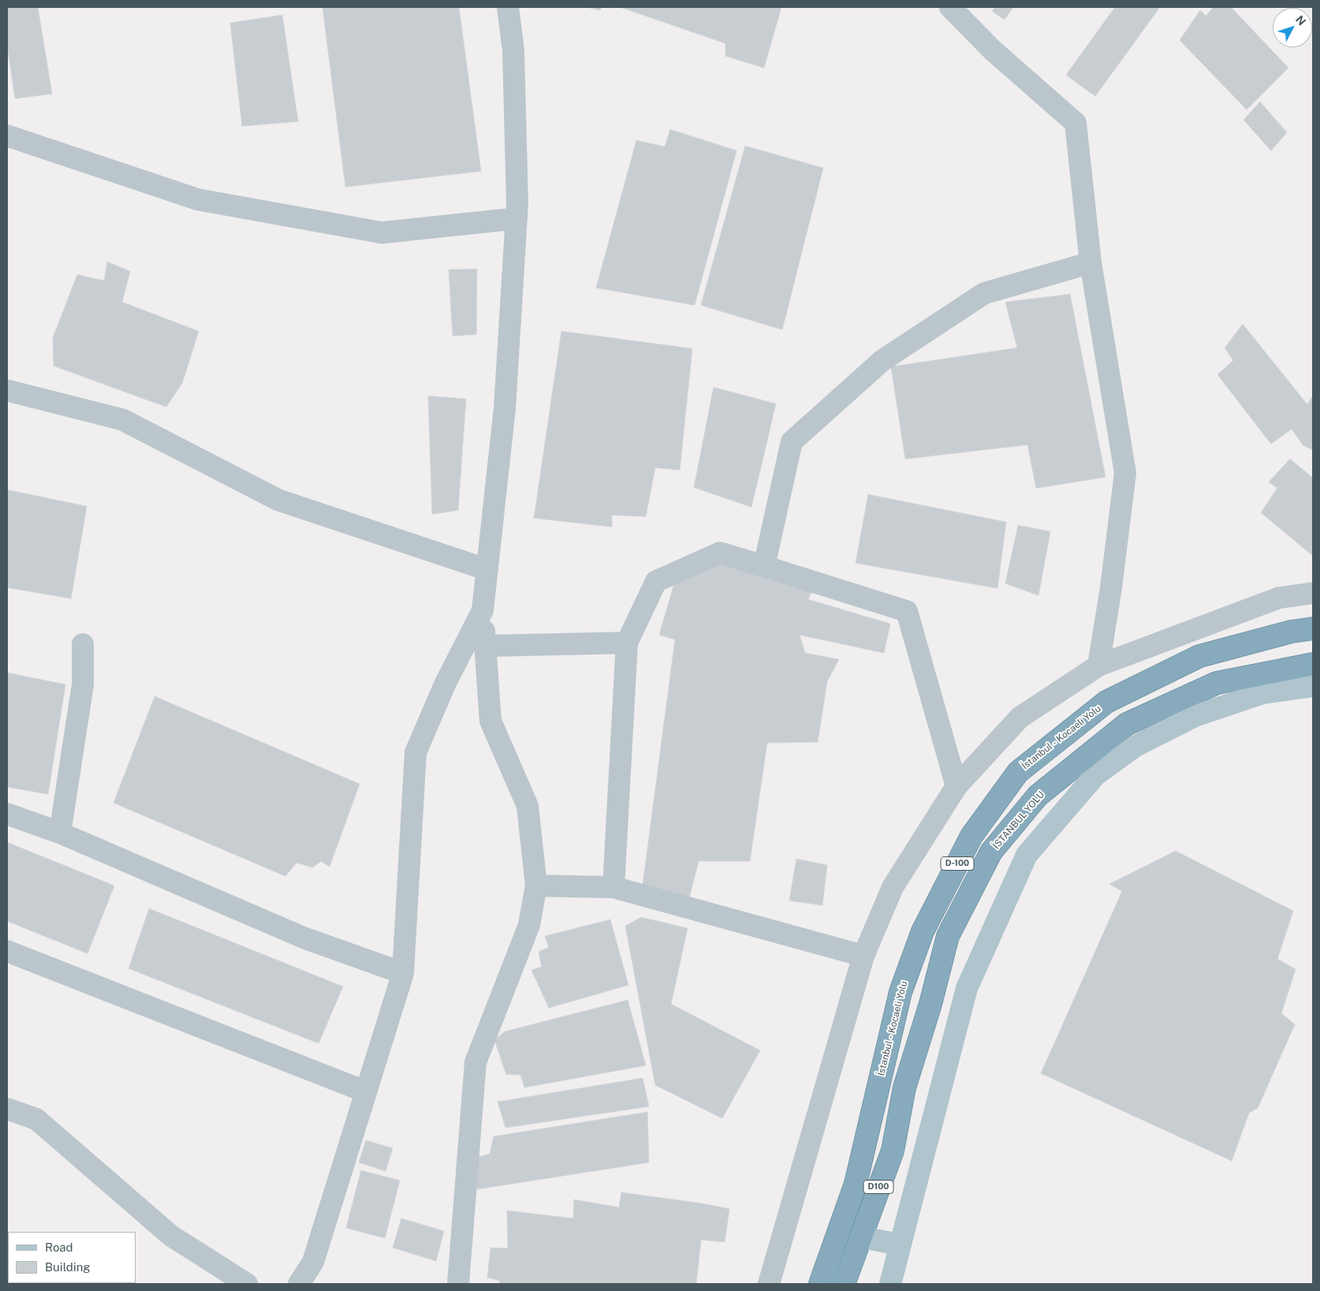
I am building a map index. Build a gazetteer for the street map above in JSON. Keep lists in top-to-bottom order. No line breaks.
{"streets":{"highway":["İstanbul - Kocaeli Yolu","İSTANBUL YOLU","D-100","D100"]},"crossings":[["İSTANBUL YOLU","D100"]],"legend":["Road","Building"],"north":"top right"}
